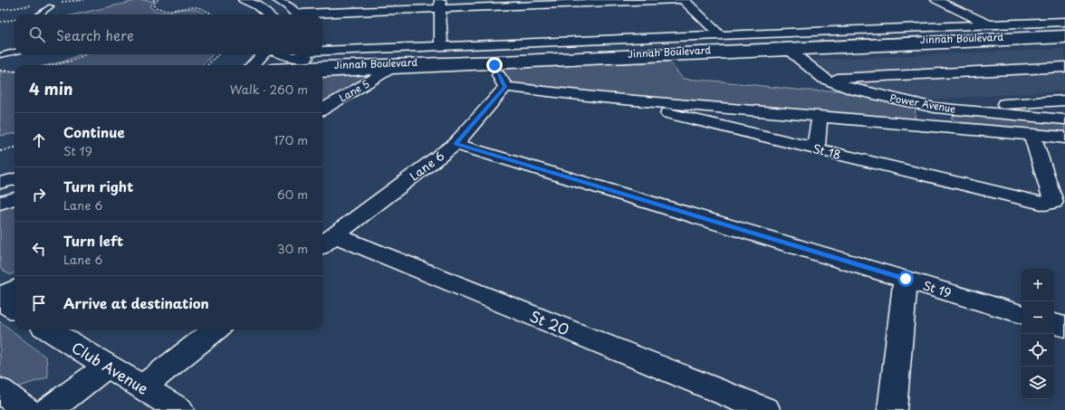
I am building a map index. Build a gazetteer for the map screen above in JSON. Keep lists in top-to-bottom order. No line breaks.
{"streets":{"street":["Jinnah Boulevard","Lane 5","Power Avenue","St 18","Lane 6","St 19","St 20","Club Avenue"]},"crossings":[["Power Avenue","St 18"],["Lane 6","St 19"],["Lane 6","St 20"]],"page":{"search":"Search here","heading":["4 min","Walk · 260 m"],"list":[["Continue","St 19","170 m"],["Turn right","Lane 6","60 m"],["Turn left","Lane 6","30 m"],"Arrive at destination"],"map_buttons":["+","−"]}}
